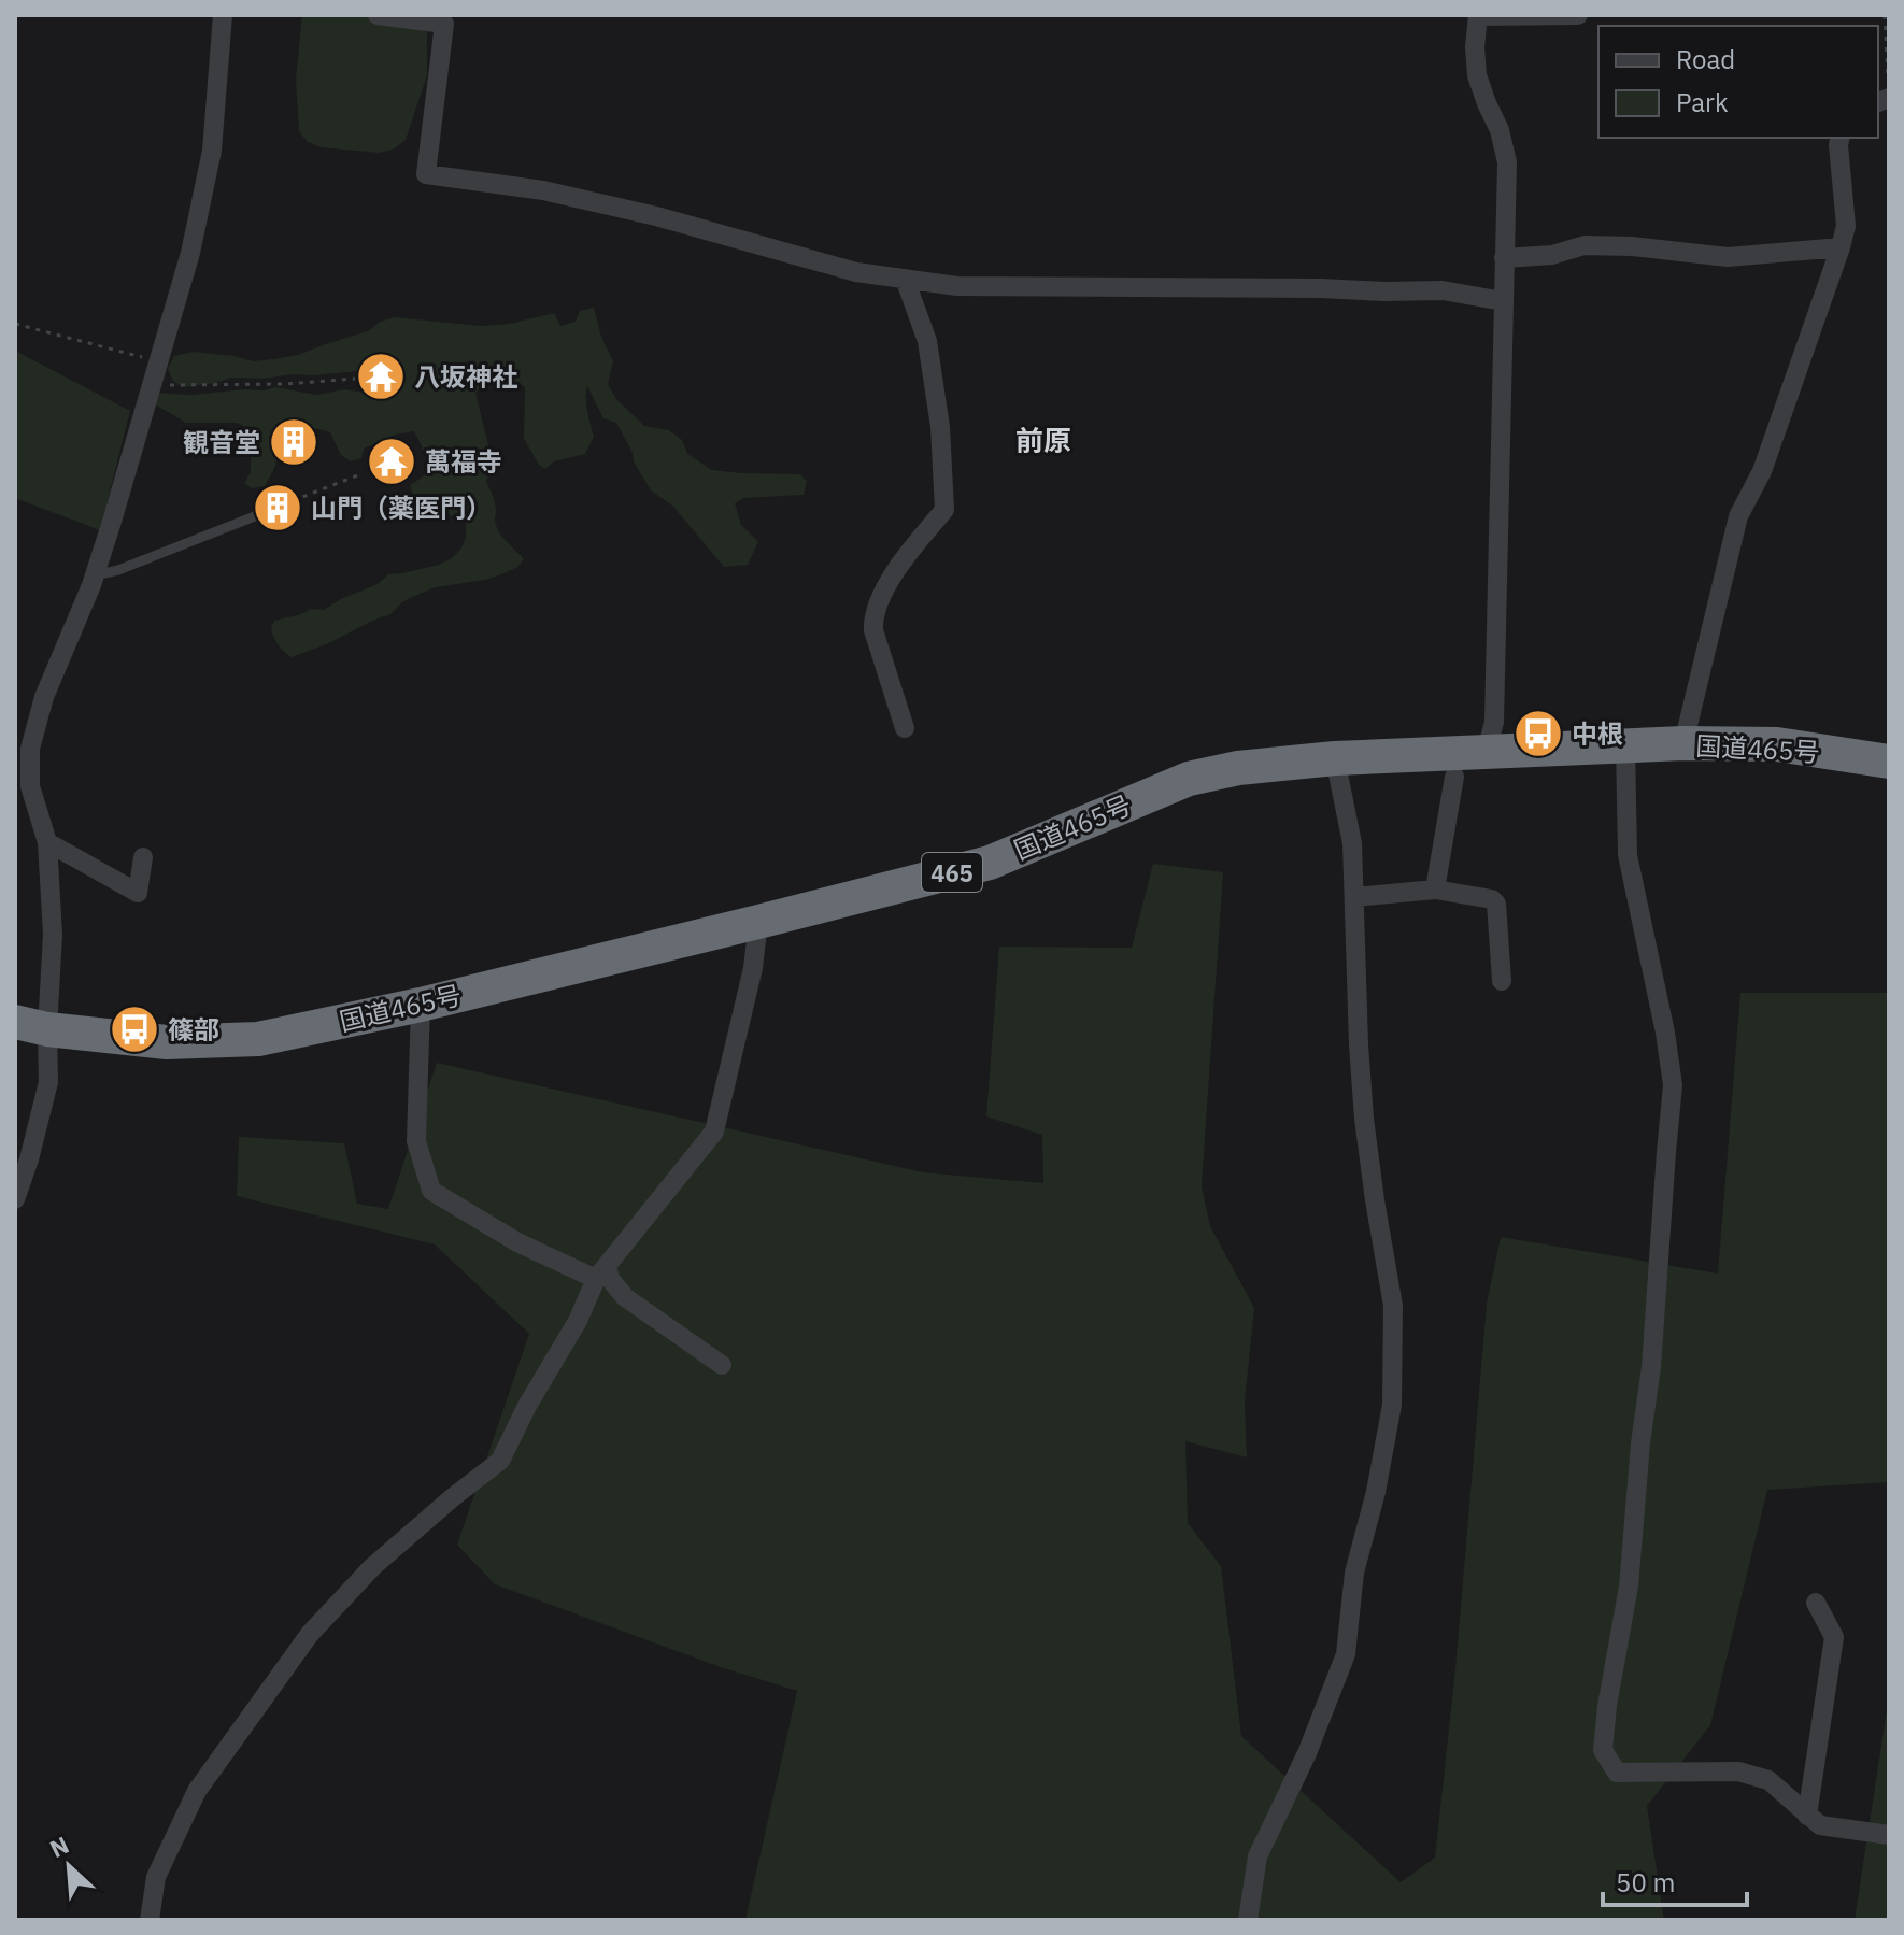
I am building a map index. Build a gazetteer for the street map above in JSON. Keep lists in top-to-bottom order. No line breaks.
{"streets":{"highway":["国道465号","465"]},"districts":["前原"],"places":{"temple":["八坂神社","萬福寺"],"building":["観音堂","山門（薬医門）"],"bus stop":["中根","篠部"]},"legend":["Road","Park"],"scale_bar":"50 m","north":"top left"}
